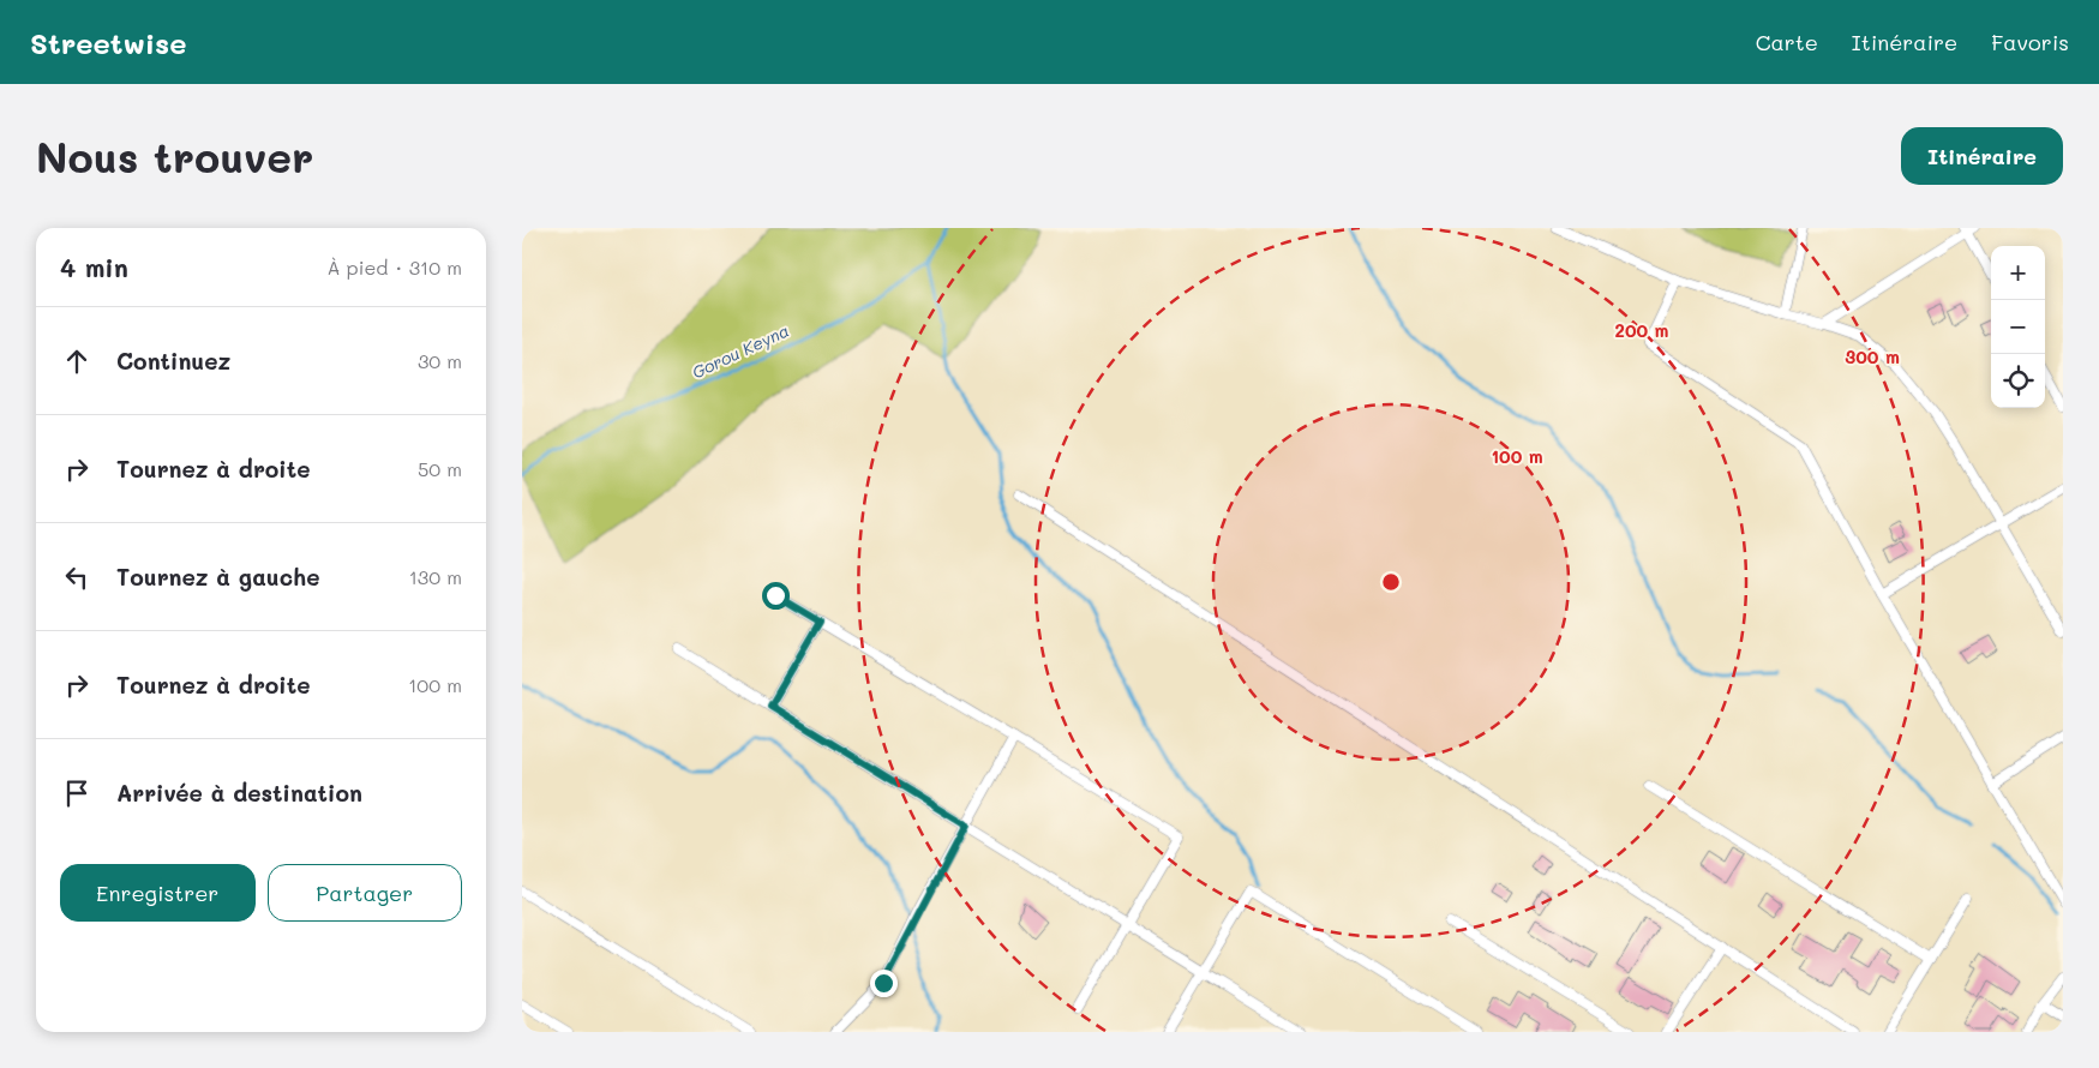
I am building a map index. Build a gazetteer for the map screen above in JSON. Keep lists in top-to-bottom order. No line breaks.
{"water":["Gorou Keyna"],"page":{"header":"Streetwise","nav":["Carte","Itinéraire","Favoris"],"buttons":["Itinéraire",["Enregistrer","Partager"]],"title":"Nous trouver","heading":["4 min","À pied · 310 m"],"map_buttons":["+","−"],"list":[["Continuez","30 m"],["Tournez à droite","50 m"],["Tournez à gauche","130 m"],["Tournez à droite","100 m"],"Arrivée à destination"]},"rings":["200 m","300 m","100 m"]}
